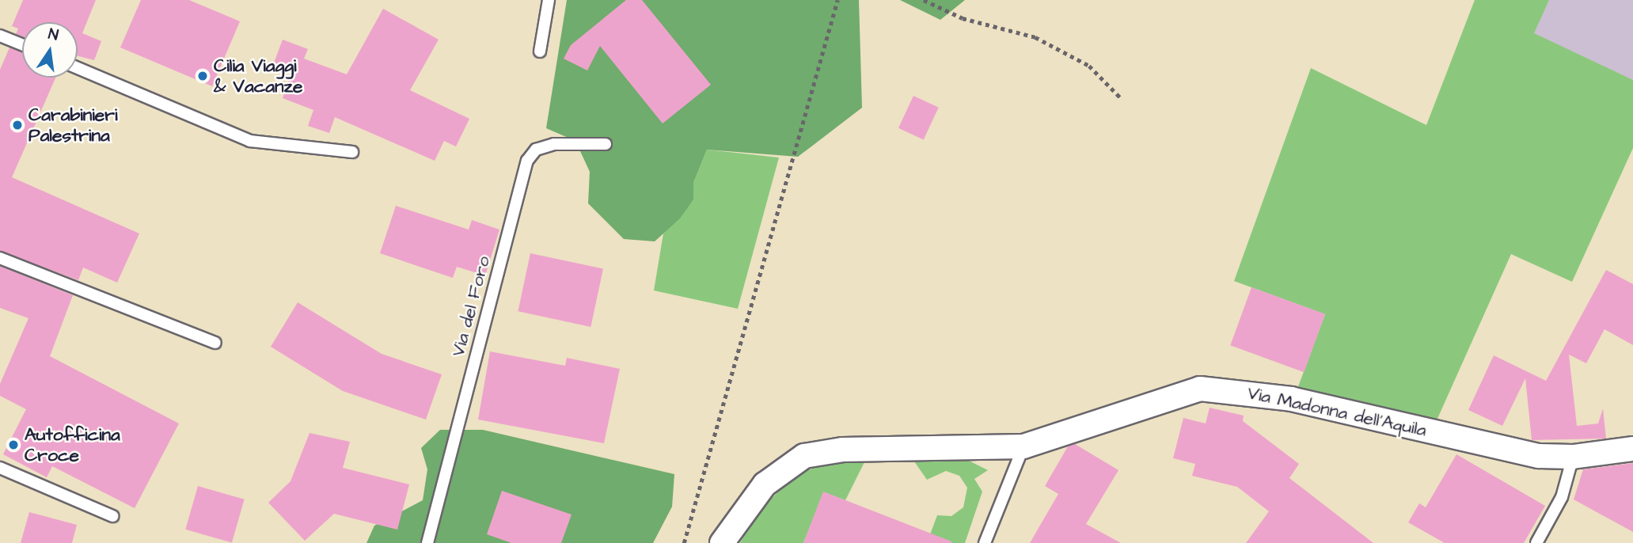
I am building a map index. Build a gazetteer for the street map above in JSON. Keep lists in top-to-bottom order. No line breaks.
{"streets":{"street":["Via Madonna dell'Aquila"],"lane":["Via del Foro"]},"places":["Cilia Viaggi & Vacanze","Carabinieri Palestrina","Autofficina Croce"],"north":"top"}
